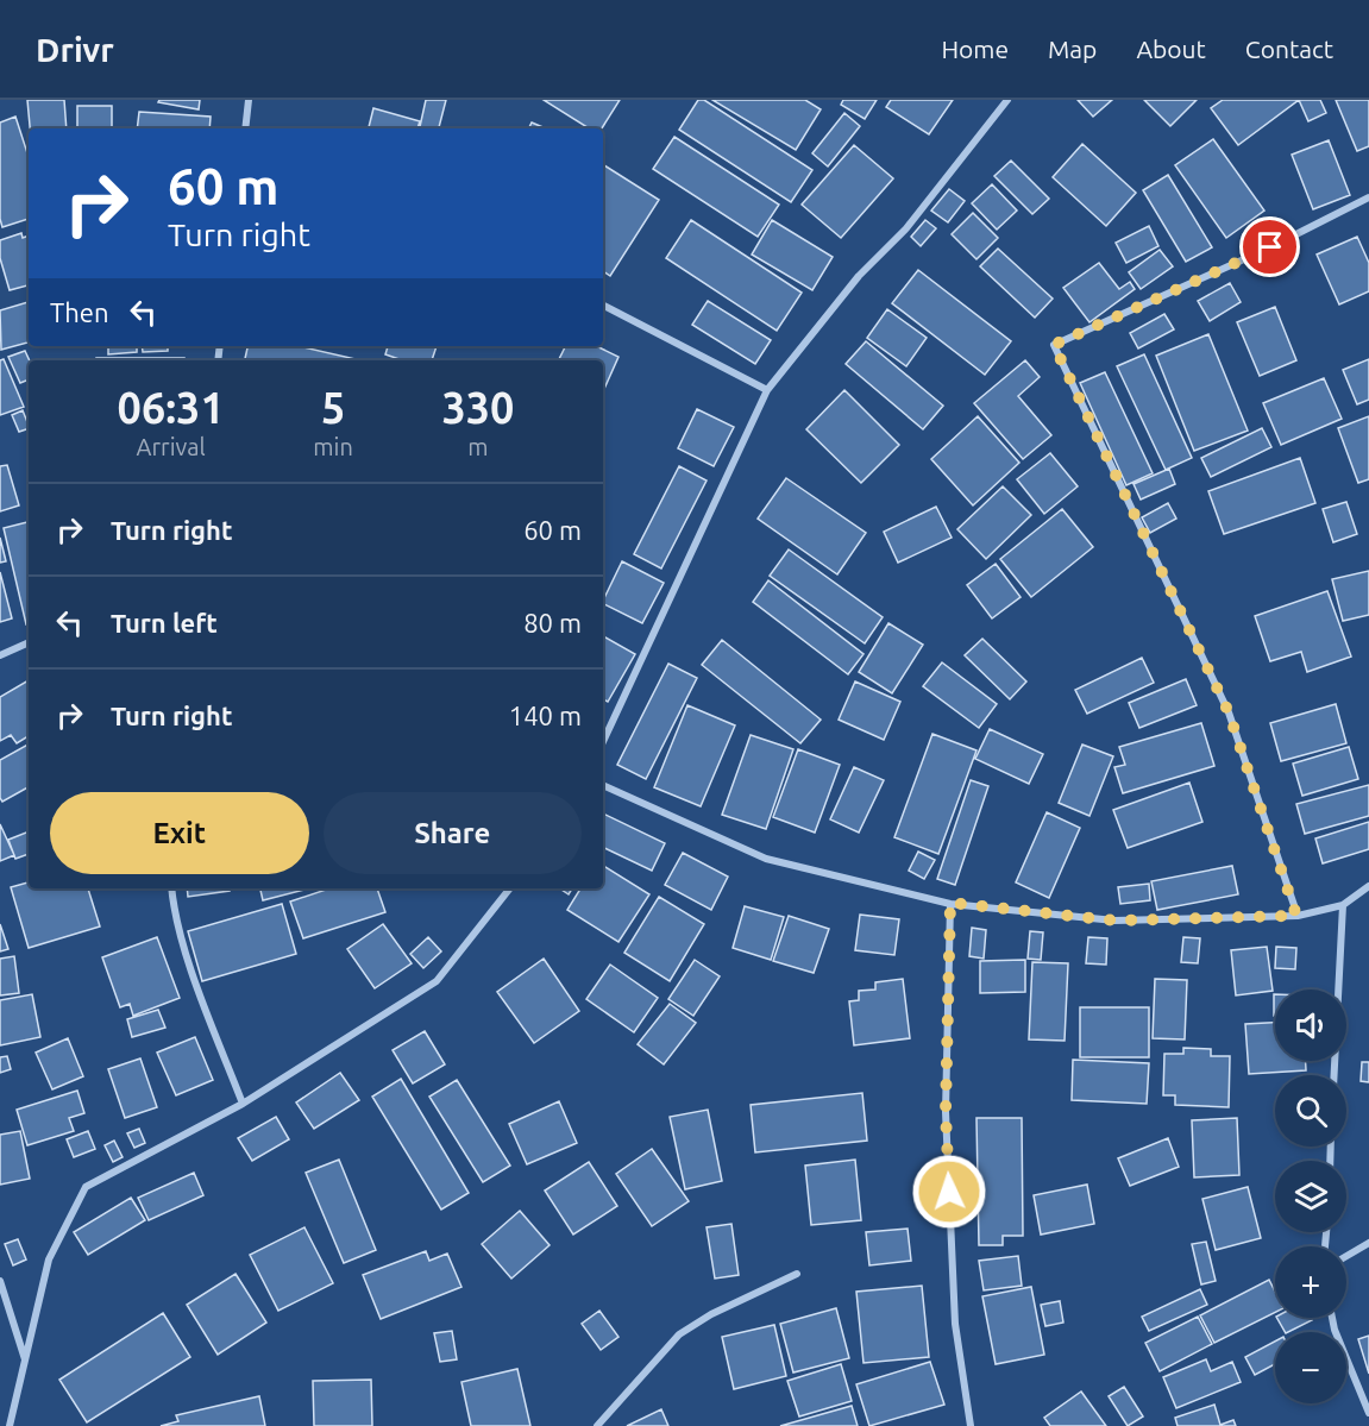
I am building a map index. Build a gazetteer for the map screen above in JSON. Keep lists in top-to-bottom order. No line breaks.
{"page":{"header":"Drivr","nav":["Home","Map","About","Contact"],"turn":["60 m","Turn right"],"then":"Then","eta":["06:31","Arrival","5","min","330","m"],"list":[{"name":"Turn right","value":"60 m"},{"name":"Turn left","value":"80 m"},{"name":"Turn right","value":"140 m"}],"buttons":["Exit","Share"],"map_buttons":["+","−"]}}
